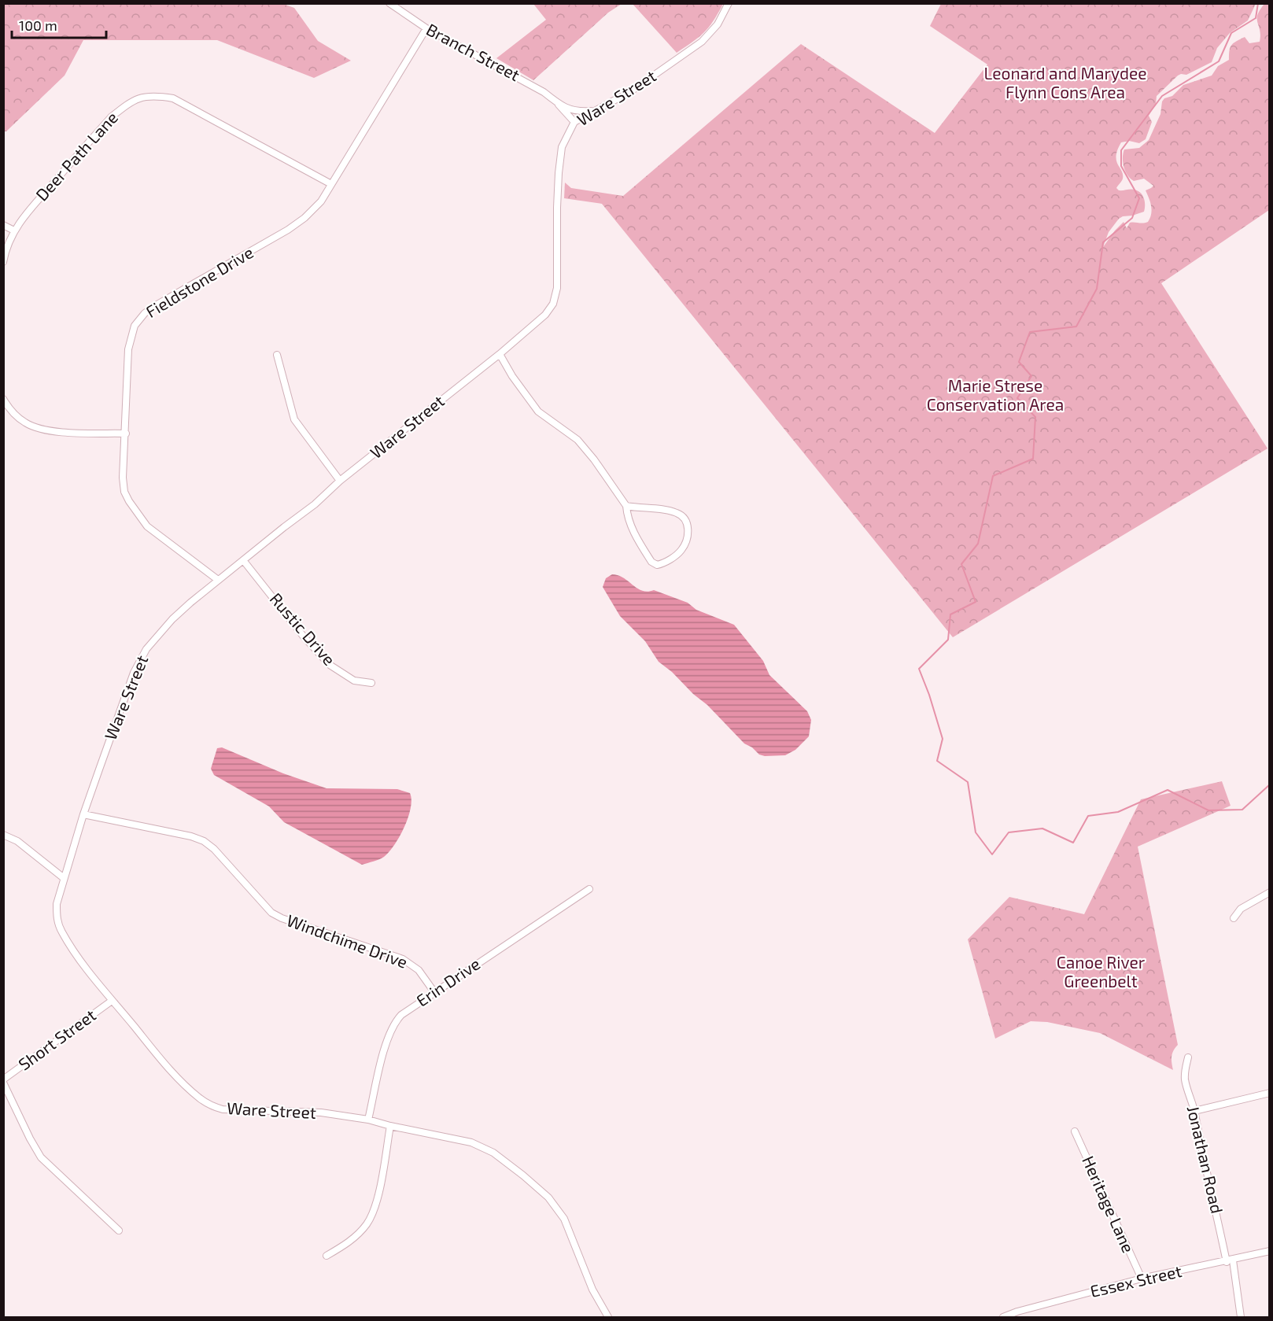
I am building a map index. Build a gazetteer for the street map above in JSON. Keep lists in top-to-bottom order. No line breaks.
{"streets":{"street":["Branch Street","Ware Street","Deer Path Lane","Fieldstone Drive","Rustic Drive","Windchime Drive","Erin Drive","Short Street","Jonathan Road","Heritage Lane","Essex Street"]},"crossings":[["Branch Street","Ware Street"],["Branch Street","Fieldstone Drive"],["Ware Street","Fieldstone Drive"],["Ware Street","Rustic Drive"],["Ware Street","Windchime Drive"],["Ware Street","Erin Drive"],["Ware Street","Short Street"],["Deer Path Lane","Fieldstone Drive"],["Windchime Drive","Erin Drive"],["Jonathan Road","Essex Street"],["Heritage Lane","Essex Street"]],"parks":["Leonard and Marydee Flynn Cons Area","Marie Strese Conservation Area","Canoe River Greenbelt"],"scale_bar":"100 m"}
